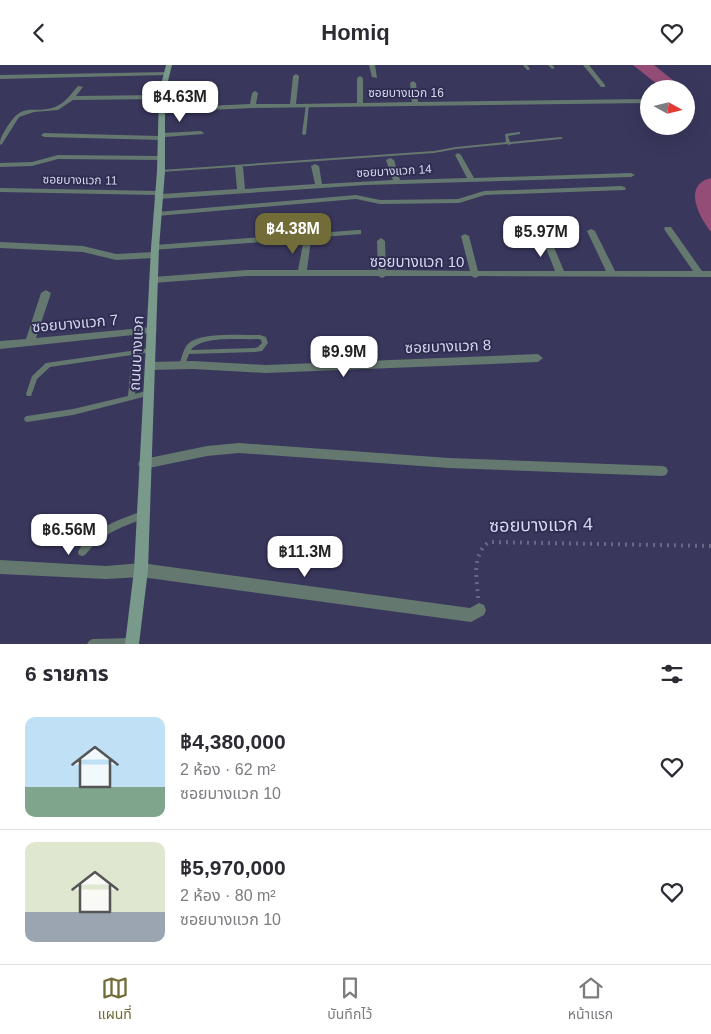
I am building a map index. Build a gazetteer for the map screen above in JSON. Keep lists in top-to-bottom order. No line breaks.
{"streets":{"main road":["ถนนบางแวก"],"street":["ซอยบางแวก 16","ซอยบางแวก 14","ซอยบางแวก 11","ซอยบางแวก 10","ซอยบางแวก 7","ซอยบางแวก 8"],"path":["ซอยบางแวก 4"]},"crossings":[["ซอยบางแวก 16","ถนนบางแวก"],["ซอยบางแวก 14","ซอยบางแวก 11"],["ซอยบางแวก 14","ถนนบางแวก"],["ซอยบางแวก 11","ถนนบางแวก"],["ซอยบางแวก 10","ถนนบางแวก"],["ซอยบางแวก 7","ถนนบางแวก"],["ซอยบางแวก 8","ถนนบางแวก"]],"north":"right","page":{"header":"Homiq","price":["฿4.63M","฿4.38M","฿5.97M","฿9.9M","฿6.56M","฿11.3M"],"heading":"6 รายการ","list":[{"name":"฿4,380,000","note":"2 ห้อง · 62 m² · ซอยบางแวก 10"},{"name":"฿5,970,000","note":"2 ห้อง · 80 m² · ซอยบางแวก 10"}],"tabs":["แผนที่","บันทึกไว้","หน้าแรก"]}}
